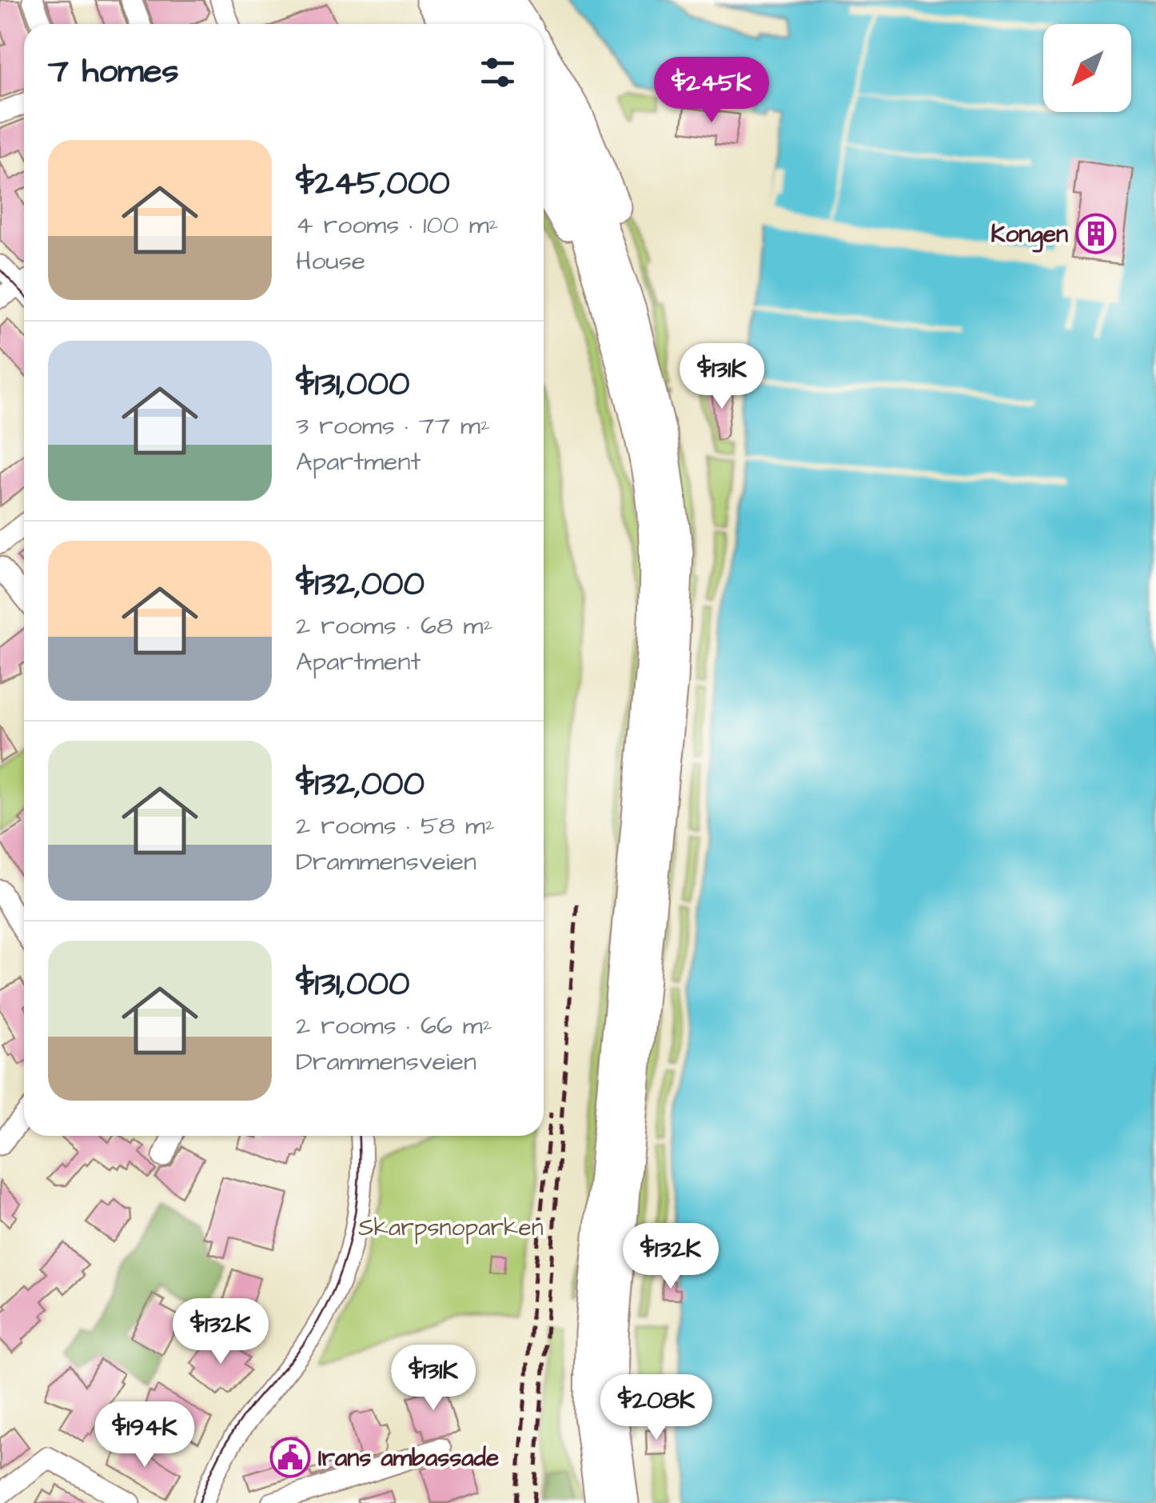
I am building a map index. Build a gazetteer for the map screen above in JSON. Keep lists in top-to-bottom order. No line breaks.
{"parks":["Skarpsnoparken"],"places":{"building":["Kongen"],"public building":["Irans ambassade"]},"north":"bottom left","page":{"heading":"7 homes","price":["$245K","$131K","$132K","$132K","$131K","$208K","$194K"],"list":[{"name":"$245,000","note":"4 rooms · 100 m² · House"},{"name":"$131,000","note":"3 rooms · 77 m² · Apartment"},{"name":"$132,000","note":"2 rooms · 68 m² · Apartment"},{"name":"$132,000","note":"2 rooms · 58 m² · Drammensveien"},{"name":"$131,000","note":"2 rooms · 66 m² · Drammensveien"}]}}
